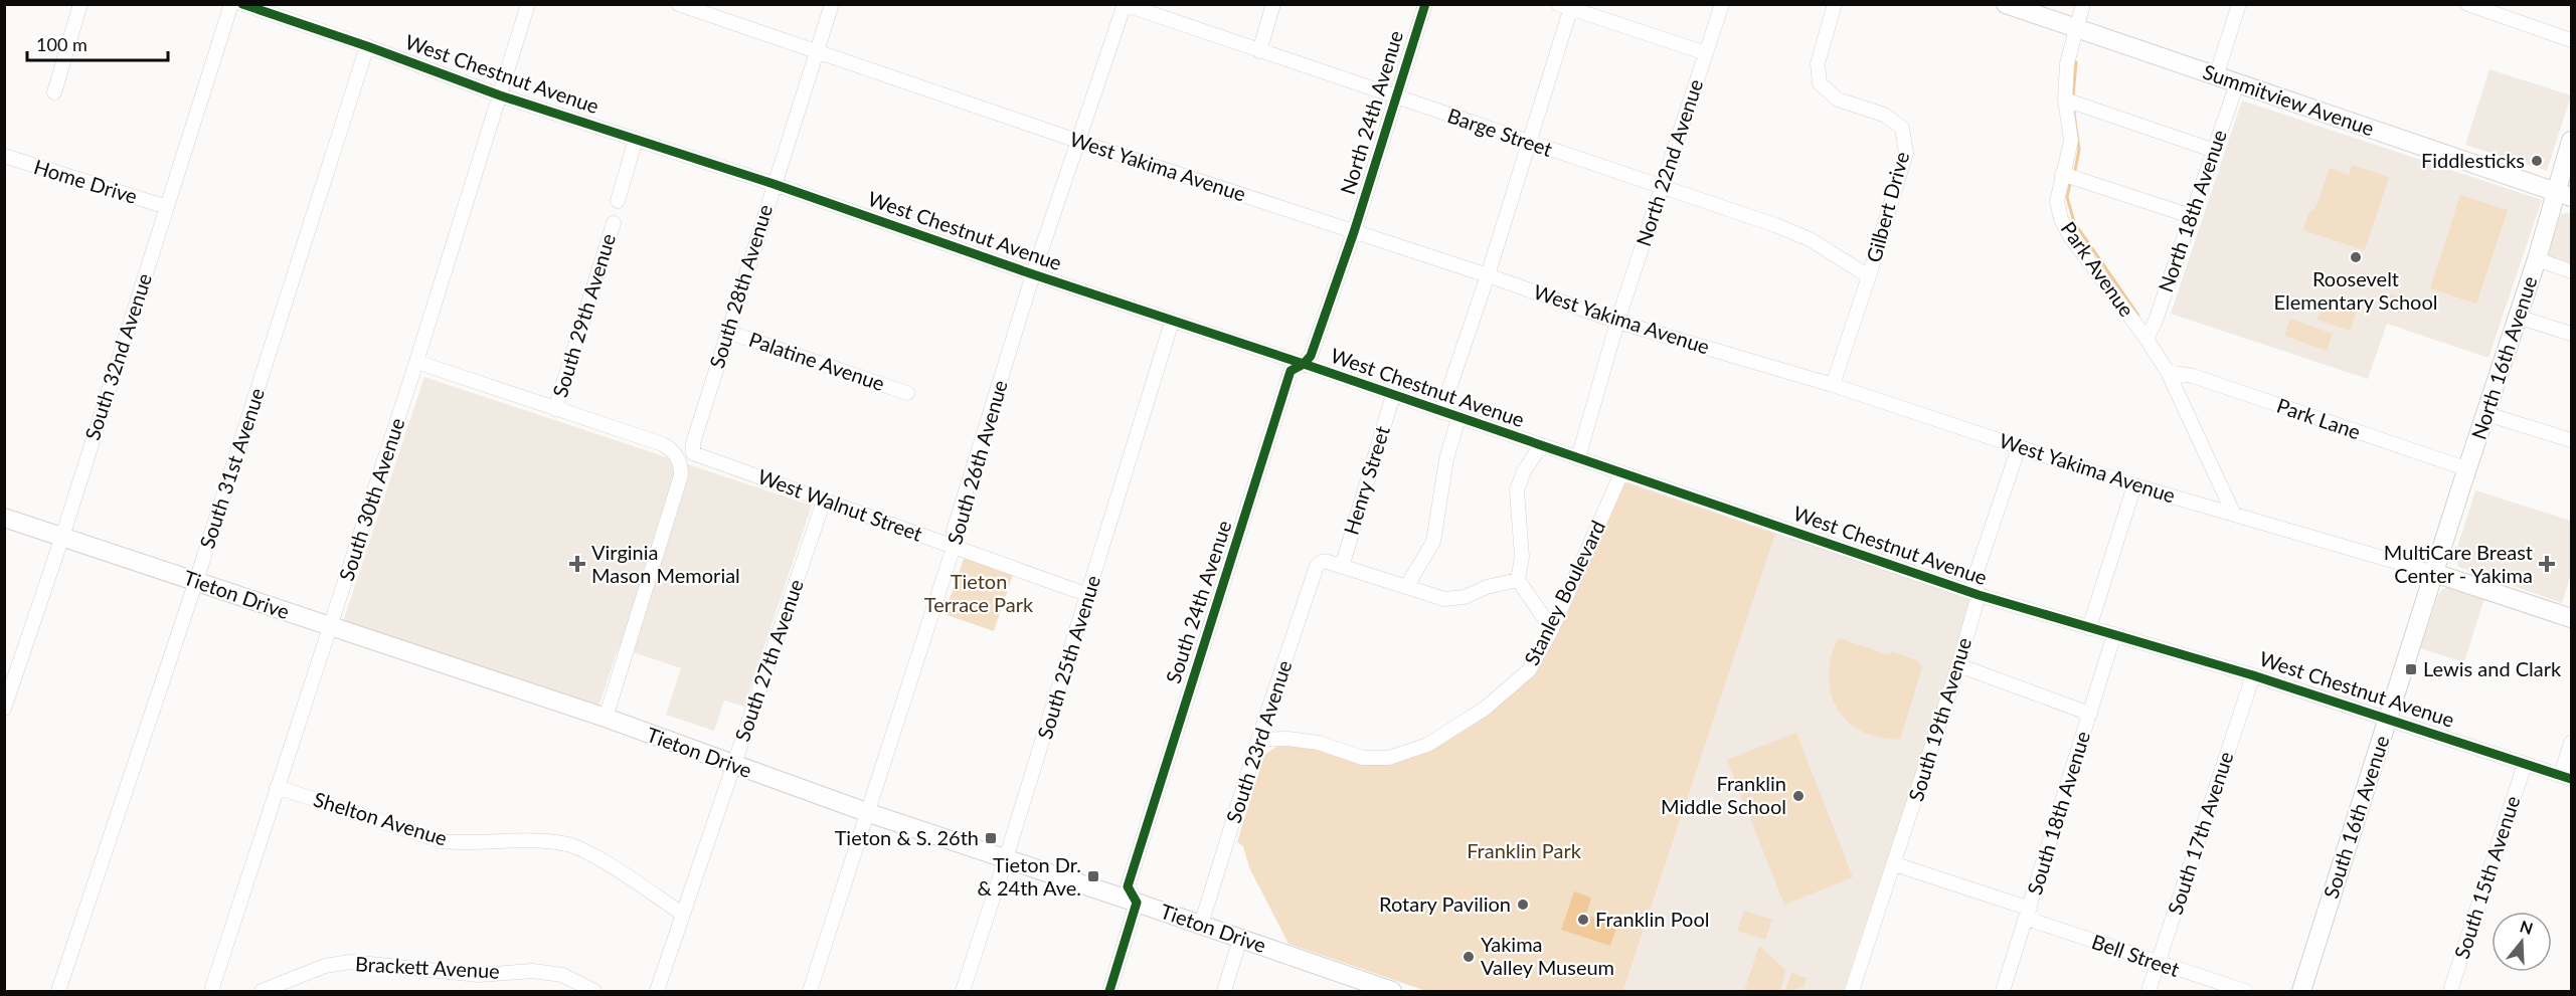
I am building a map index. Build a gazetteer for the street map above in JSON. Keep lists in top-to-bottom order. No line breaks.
{"streets":{"main road":["Summitview Avenue","West Yakima Avenue","North 16th Avenue","Tieton Drive","South 16th Avenue"],"street":["West Chestnut Avenue","North 24th Avenue","Barge Street","North 22nd Avenue","Home Drive","Gilbert Drive","North 18th Avenue","Park Avenue","South 28th Avenue","South 29th Avenue","South 32nd Avenue","Palatine Avenue","Park Lane","South 26th Avenue","South 31st Avenue","Henry Street","South 30th Avenue","West Walnut Street","Stanley Boulevard","South 24th Avenue","South 25th Avenue","South 27th Avenue","South 19th Avenue","South 23rd Avenue","South 18th Avenue","Shelton Avenue","South 17th Avenue","South 15th Avenue","Bell Street","Brackett Avenue"]},"crossings":[["West Chestnut Avenue","North 22nd Avenue"],["West Chestnut Avenue","South 28th Avenue"],["West Chestnut Avenue","South 26th Avenue"],["West Chestnut Avenue","South 31st Avenue"],["West Chestnut Avenue","Henry Street"],["West Chestnut Avenue","South 30th Avenue"],["West Chestnut Avenue","Stanley Boulevard"],["West Chestnut Avenue","South 24th Avenue"],["West Chestnut Avenue","South 25th Avenue"],["West Chestnut Avenue","South 19th Avenue"],["West Chestnut Avenue","South 18th Avenue"],["West Chestnut Avenue","South 16th Avenue"],["West Chestnut Avenue","South 17th Avenue"],["West Chestnut Avenue","South 15th Avenue"],["Summitview Avenue","North 18th Avenue"],["Summitview Avenue","Park Avenue"],["Summitview Avenue","North 16th Avenue"],["North 24th Avenue","Barge Street"],["North 24th Avenue","West Yakima Avenue"],["North 24th Avenue","South 24th Avenue"],["Barge Street","North 22nd Avenue"],["Barge Street","Gilbert Drive"],["Barge Street","South 26th Avenue"],["North 22nd Avenue","West Yakima Avenue"],["West Yakima Avenue","Gilbert Drive"],["West Yakima Avenue","Park Avenue"],["West Yakima Avenue","South 28th Avenue"],["West Yakima Avenue","North 16th Avenue"],["West Yakima Avenue","South 26th Avenue"],["West Yakima Avenue","South 24th Avenue"],["West Yakima Avenue","South 19th Avenue"],["West Yakima Avenue","South 16th Avenue"],["Home Drive","South 32nd Avenue"],["North 18th Avenue","Park Avenue"],["Park Avenue","Park Lane"],["South 28th Avenue","Palatine Avenue"],["South 28th Avenue","West Walnut Street"],["South 32nd Avenue","Tieton Drive"],["North 16th Avenue","Park Lane"],["North 16th Avenue","South 16th Avenue"],["South 26th Avenue","West Walnut Street"],["South 26th Avenue","Tieton Drive"],["South 31st Avenue","Tieton Drive"],["Henry Street","South 23rd Avenue"],["South 30th Avenue","Tieton Drive"],["South 30th Avenue","Shelton Avenue"],["West Walnut Street","South 25th Avenue"],["West Walnut Street","South 27th Avenue"],["Stanley Boulevard","South 23rd Avenue"],["Tieton Drive","South 24th Avenue"],["Tieton Drive","South 25th Avenue"],["Tieton Drive","South 27th Avenue"],["Tieton Drive","South 23rd Avenue"],["South 27th Avenue","Shelton Avenue"],["South 19th Avenue","Bell Street"],["South 18th Avenue","Bell Street"],["South 17th Avenue","Bell Street"]],"parks":["Tieton Terrace Park","Franklin Park"],"places":{"other":["Fiddlesticks","Roosevelt Elementary School","Franklin Middle School","Rotary Pavilion","Franklin Pool","Yakima Valley Museum"],"health":["Virginia Mason Memorial","MultiCare Breast Center - Yakima"],"transit":["Lewis and Clark","Tieton & S. 26th","Tieton Dr. & 24th Ave."]},"scale_bar":"100 m","north":"top"}
